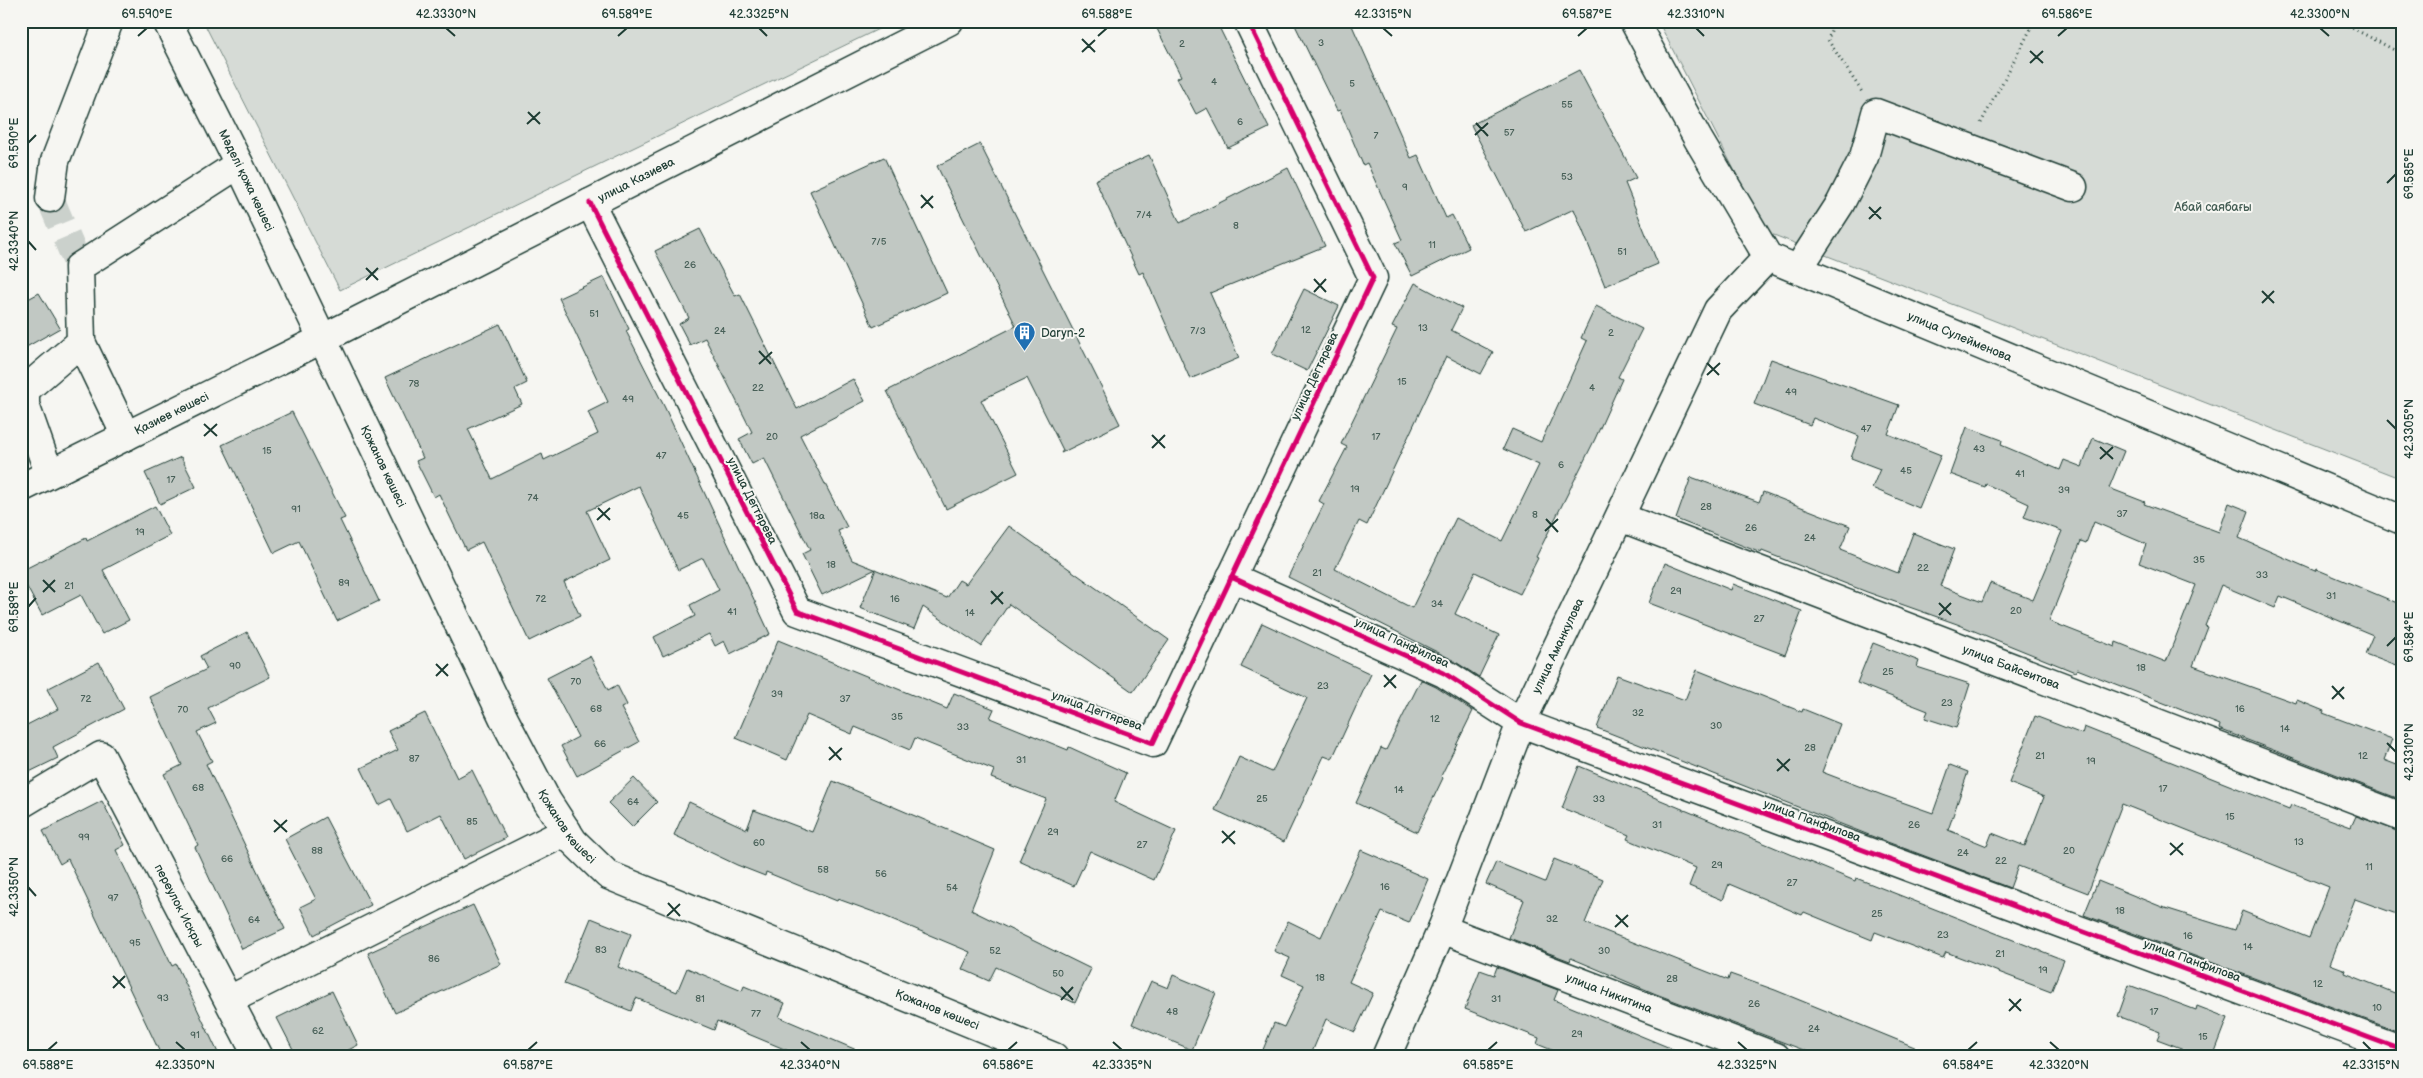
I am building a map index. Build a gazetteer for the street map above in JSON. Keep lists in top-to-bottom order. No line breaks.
{"streets":{"street":["Мәделі қожа көшесі","улица Казиева","улица Сулейменова","улица Дегтярева","Қазиев көшесі","Қожанов көшесі","улица Панфилова","улица Аманкулова","улица Байсеитова","переулок Искры","улица Никитина"]},"crossings":[["Мәделі қожа көшесі","улица Казиева"],["Мәделі қожа көшесі","Қазиев көшесі"],["Мәделі қожа көшесі","Қожанов көшесі"],["улица Казиева","улица Дегтярева"],["улица Казиева","Қазиев көшесі"],["улица Казиева","Қожанов көшесі"],["улица Сулейменова","улица Аманкулова"],["улица Дегтярева","улица Панфилова"],["Қазиев көшесі","Қожанов көшесі"],["улица Панфилова","улица Аманкулова"],["улица Аманкулова","улица Байсеитова"],["улица Аманкулова","улица Никитина"]],"parks":["Абай саябағы"],"places":{"building":["Daryn-2"]},"house_numbers":["3","2","4","5","55","6","57","7","53","9","7/4","8","7/5","11","51","26","51","13","12","24","7/3","2","15","78","22","4","49","49","47","20","17","43","15","47","6","45","41","17","19","39","74","28","91","37","8","45","18а","26","19","24","35","18","22","21","33","89","21","29","31","72","16","34","20","41","14","27","90","18","25","70","23","39","72","37","23","68","16","70","32","35","12","30","33","14","66","28","21","12","87","31","19","68","17","14","25","33","64","15","85","31","26","29","99","13","60","27","88","20","24","66","22","29","11","58","56","27","16","54","97","18","25","32","64","23","16","95","14","83","52","30","21","86","19","50","18","28","12","93","81","31","26","10","48","17","77","24","62","29","91","15"],"coordinates":["69.590°E","42.3330°N","69.589°E","42.3325°N","69.588°E","42.3315°N","69.587°E","42.3310°N","69.586°E","42.3300°N","69.585°E","42.3340°N","42.3305°N","69.584°E","42.3350°N","42.3335°N","42.3320°N"]}
